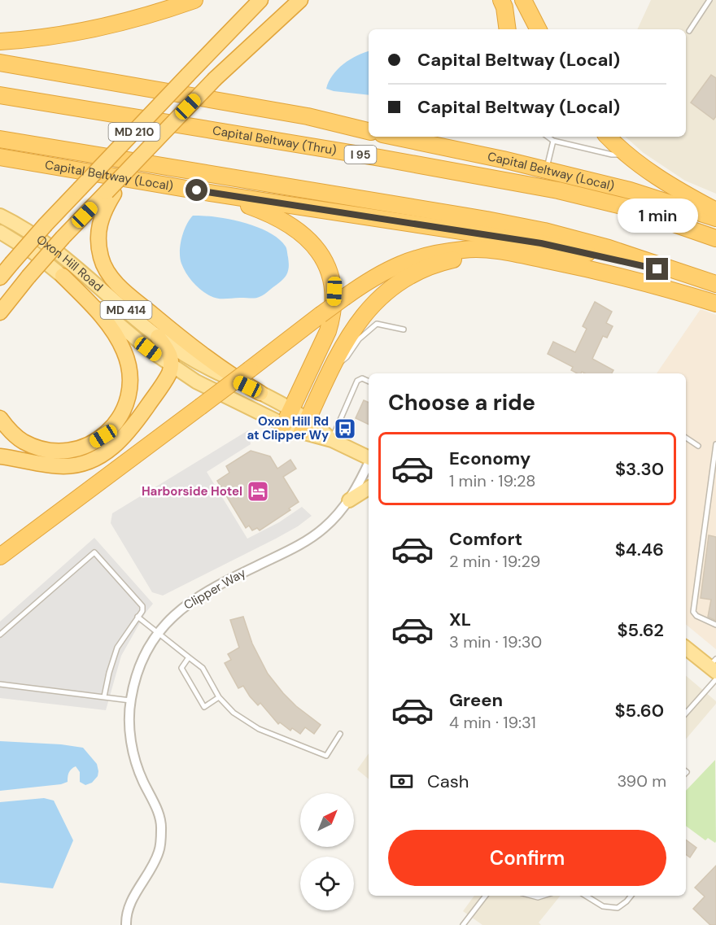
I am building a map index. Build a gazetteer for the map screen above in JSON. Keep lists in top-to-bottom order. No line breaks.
{"streets":{"highway":["MD 210","Capital Beltway (Thru)","I 95","Capital Beltway (Local)"],"main road":["Oxon Hill Road","MD 414"],"street":["Clipper Way"]},"places":{"bus stop":["Oxon Hill Rd at Clipper Wy"],"hotel":["Harborside Hotel"]},"north":"top right","page":{"banner":["Capital Beltway (Local)","Capital Beltway (Local)"],"bubble":"1 min","heading":"Choose a ride","list":[{"name":"Economy","note":"1 min · 19:28","value":"$3.30"},{"name":"Comfort","note":"2 min · 19:29","value":"$4.46"},{"name":"XL","note":"3 min · 19:30","value":"$5.62"},{"name":"Green","note":"4 min · 19:31","value":"$5.60"}],"pay":["Cash","390 m"],"buttons":"Confirm"}}
